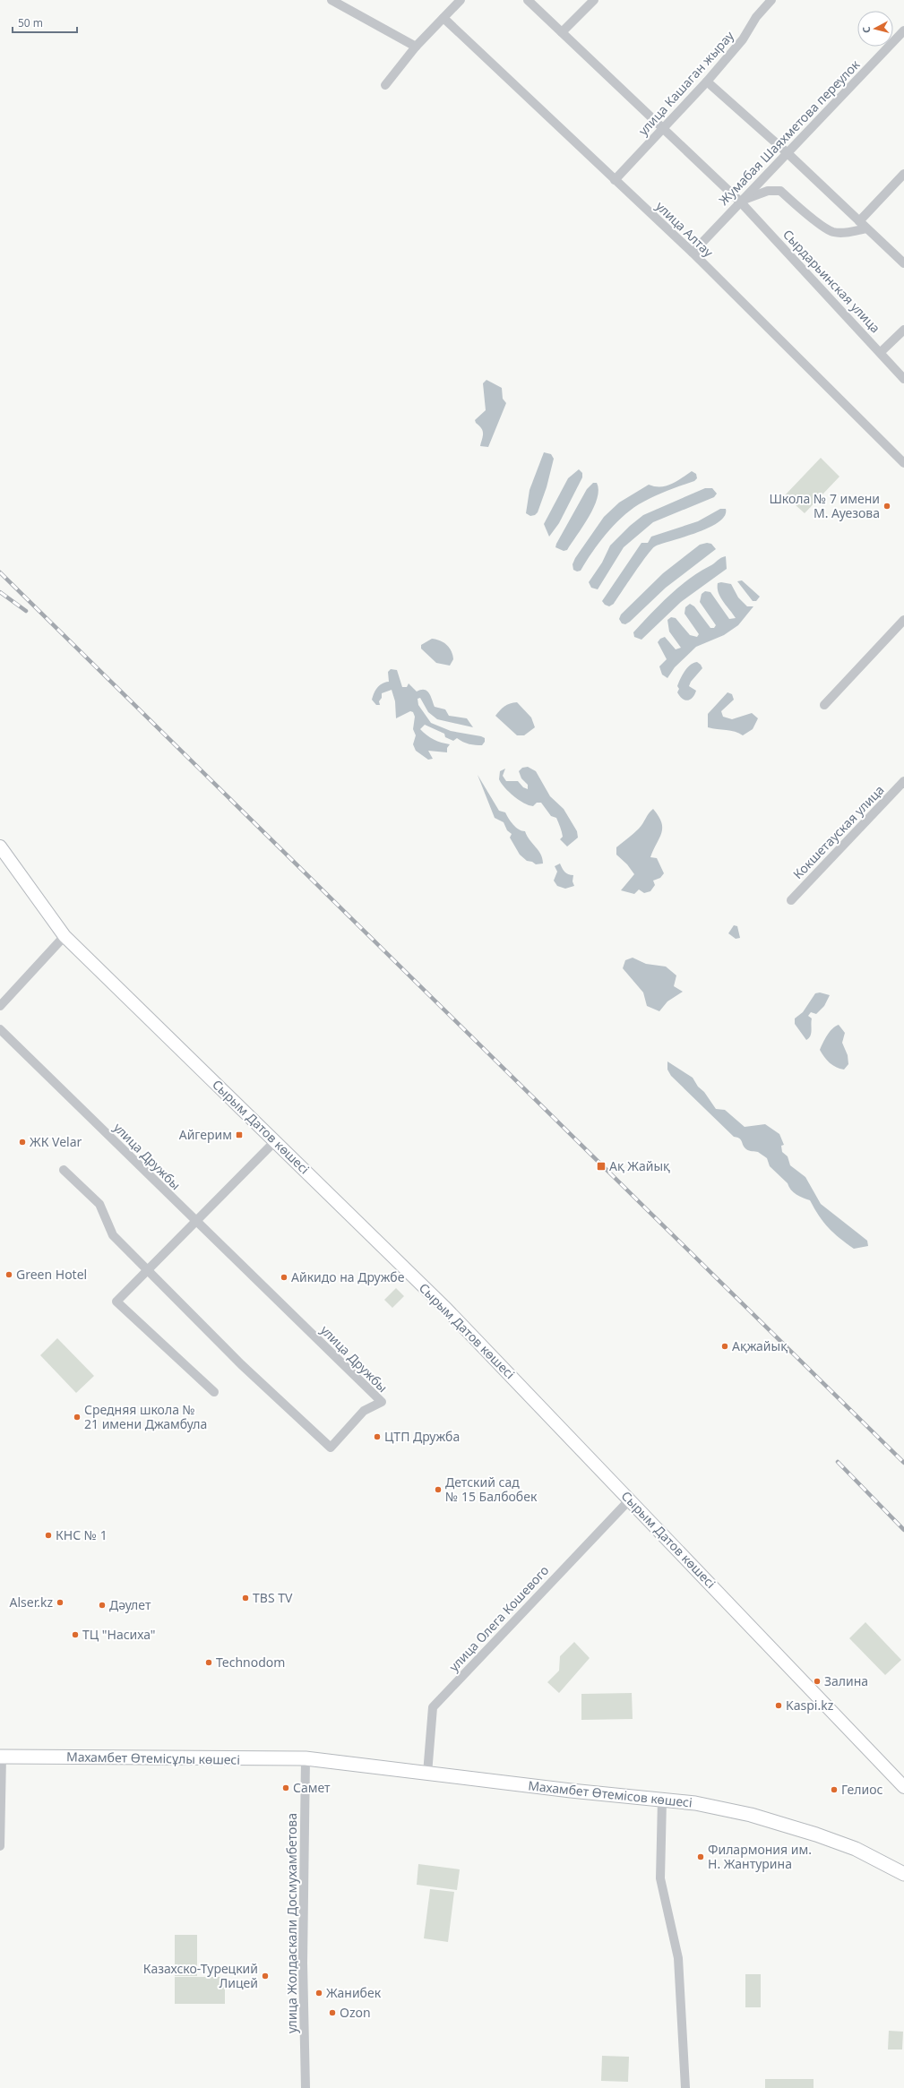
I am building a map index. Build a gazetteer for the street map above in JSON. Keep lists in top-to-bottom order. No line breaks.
{"streets":{"main road":["Сырым Датов көшесі","Махамбет Өтемісұлы көшесі","Махамбет Өтемісов көшесі"],"street":["улица Кашаган жырау","Жумабая Шаяхметова переулок","улица Алтау","Сырдарьинская улица","Кокшетауская улица","улица Дружбы","улица Олега Кошевого","улица Жолдаскали Досмухамбетова"]},"crossings":[["улица Кашаган жырау","улица Алтау"],["Жумабая Шаяхметова переулок","улица Алтау"],["Жумабая Шаяхметова переулок","Сырдарьинская улица"],["Сырым Датов көшесі","улица Олега Кошевого"],["улица Олега Кошевого","Махамбет Өтемісов көшесі"],["Махамбет Өтемісұлы көшесі","Махамбет Өтемісов көшесі"],["Махамбет Өтемісұлы көшесі","улица Жолдаскали Досмухамбетова"],["Махамбет Өтемісов көшесі","улица Жолдаскали Досмухамбетова"]],"places":{"other":["Школа № 7 имени М. Ауезова","ЖК Velar","Green Hotel","Айкидо на Дружбе","Ақжайық","Средняя школа № 21 имени Джамбула","ЦТП Дружба","Детский сад № 15 Балбобек","КНС № 1","TBS TV","Alser.kz","Дәулет","ТЦ \"Насиха\"","Technodom","Залина","Kaspi.kz","Самет","Гелиос","Филармония им. Н. Жантурина","Казахско-Турецкий Лицей","Жанибек","Ozon"],"transit":["Айгерим","Ақ Жайық"]},"scale_bar":"50 m","north":"left"}
